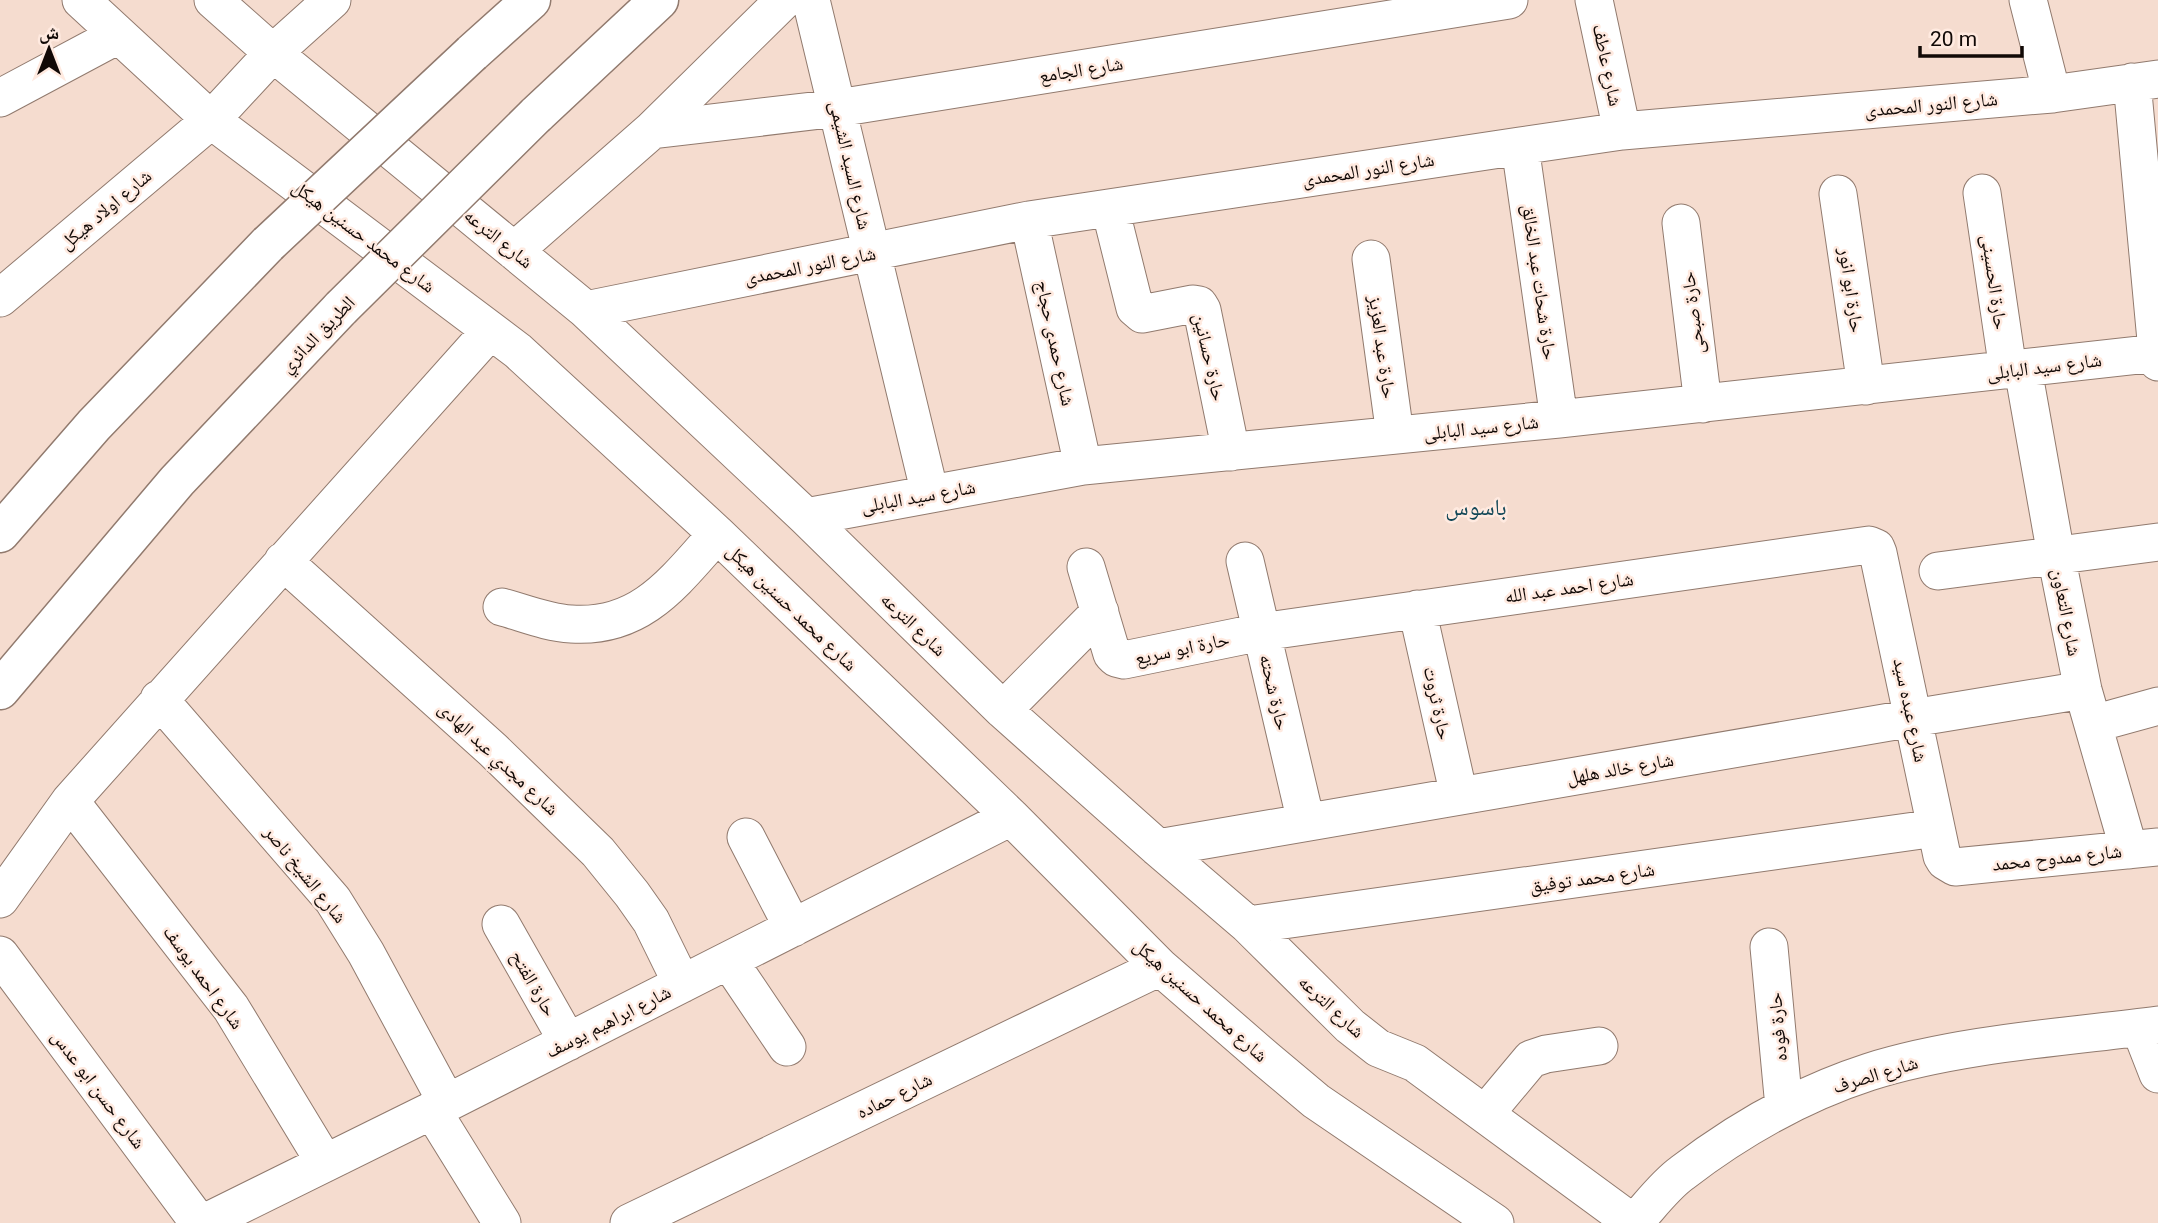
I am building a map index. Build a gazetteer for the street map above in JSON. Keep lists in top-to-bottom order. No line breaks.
{"streets":{"highway":["الطريق الدائري"],"street":["شارع عاطف","شارع الجامع","شارع النور المحمدى","شارع السيد الشيمى","شارع اولاد هيكل","شارع محمد حسنين هيكل","شارع الترعه","حارة شحات عبد الخالق","حارة الحسينى","حارة ابو انور","حارة صبحى","شارع حمدى حجاج","حارة عبد العزيز","حارة حسانين","شارع سيد البابلى","شارع احمد عبد الله","شارع التعاون","حارة ابو سريع","حارة شحته","حارة ثروت","شارع عبده سيد","شارع مجدي عبد الهادى","شارع خالد هلهل","شارع ممدوح محمد","شارع الشيخ ناصر","شارع محمد توفيق","شارع احمد يوسف","حارة الفتح","شارع ابراهيم يوسف","حارة فوده","شارع الصرف","شارع حسن ابو عدس","شارع حماده"]},"crossings":[["شارع عاطف","شارع النور المحمدى"],["شارع الجامع","شارع السيد الشيمى"],["شارع النور المحمدى","شارع السيد الشيمى"],["شارع النور المحمدى","شارع الترعه"],["شارع النور المحمدى","حارة شحات عبد الخالق"],["شارع النور المحمدى","شارع حمدى حجاج"],["شارع النور المحمدى","حارة حسانين"],["شارع السيد الشيمى","شارع سيد البابلى"],["شارع اولاد هيكل","شارع محمد حسنين هيكل"],["شارع اولاد هيكل","شارع الترعه"],["شارع محمد حسنين هيكل","شارع ابراهيم يوسف"],["شارع محمد حسنين هيكل","شارع حماده"],["شارع الترعه","شارع سيد البابلى"],["شارع الترعه","شارع خالد هلهل"],["شارع الترعه","شارع محمد توفيق"],["شارع الترعه","شارع الصرف"],["حارة شحات عبد الخالق","شارع سيد البابلى"],["حارة الحسينى","شارع سيد البابلى"],["حارة الحسينى","شارع التعاون"],["حارة ابو انور","شارع سيد البابلى"],["حارة صبحى","شارع سيد البابلى"],["شارع حمدى حجاج","شارع سيد البابلى"],["حارة عبد العزيز","شارع سيد البابلى"],["حارة حسانين","شارع سيد البابلى"],["شارع سيد البابلى","شارع التعاون"],["شارع احمد عبد الله","حارة ابو سريع"],["شارع احمد عبد الله","حارة شحته"],["شارع احمد عبد الله","حارة ثروت"],["شارع احمد عبد الله","شارع عبده سيد"],["شارع التعاون","شارع خالد هلهل"],["شارع التعاون","شارع ممدوح محمد"],["حارة ابو سريع","حارة شحته"],["حارة شحته","شارع خالد هلهل"],["حارة ثروت","شارع خالد هلهل"],["شارع عبده سيد","شارع خالد هلهل"],["شارع عبده سيد","شارع ممدوح محمد"],["شارع عبده سيد","شارع محمد توفيق"],["شارع مجدي عبد الهادى","شارع ابراهيم يوسف"],["شارع الشيخ ناصر","شارع ابراهيم يوسف"],["شارع احمد يوسف","شارع ابراهيم يوسف"],["حارة الفتح","شارع ابراهيم يوسف"],["حارة فوده","شارع الصرف"]],"districts":["باسوس"],"scale_bar":"20 m","north":"top"}
